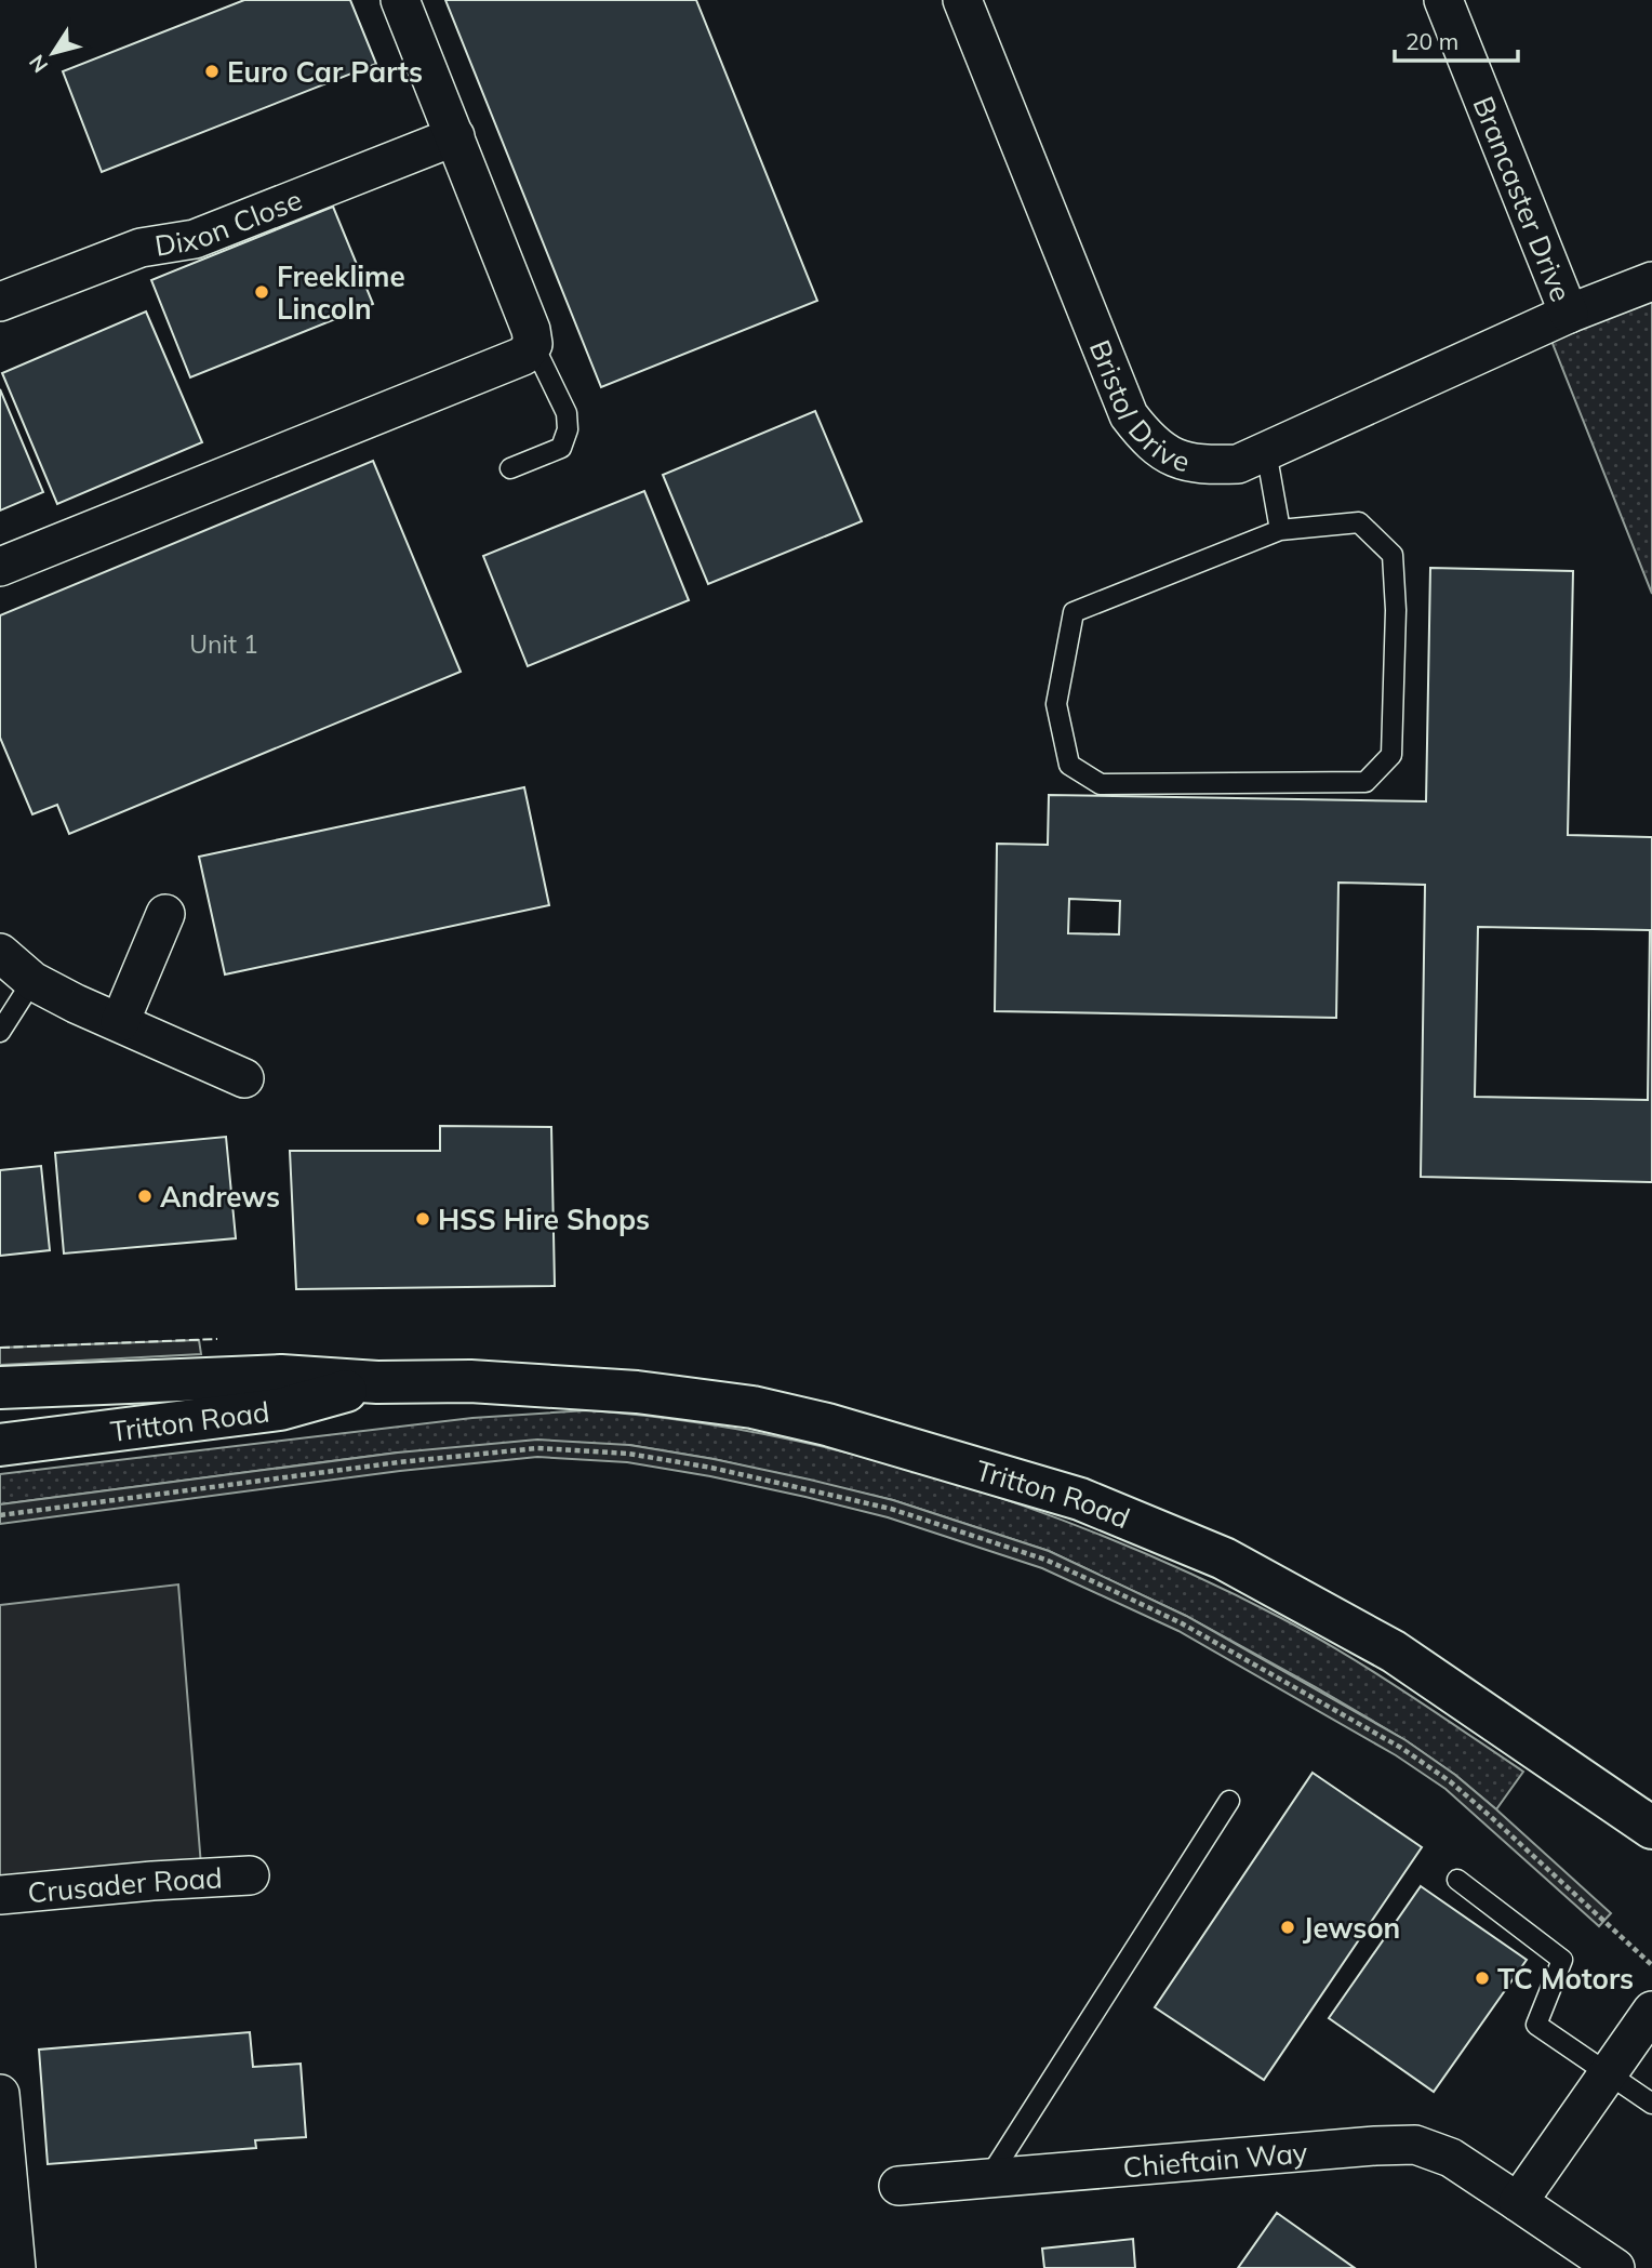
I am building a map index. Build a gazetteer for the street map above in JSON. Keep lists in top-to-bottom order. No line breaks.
{"streets":{"main road":["Tritton Road"],"street":["Brancaster Drive","Dixon Close","Bristol Drive","Crusader Road","Chieftain Way"]},"crossings":[["Brancaster Drive","Bristol Drive"]],"places":["Euro Car Parts","Freeklime Lincoln","Andrews","HSS Hire Shops","Jewson","TC Motors"],"house_numbers":["Unit 1"],"scale_bar":"20 m","north":"bottom left"}
